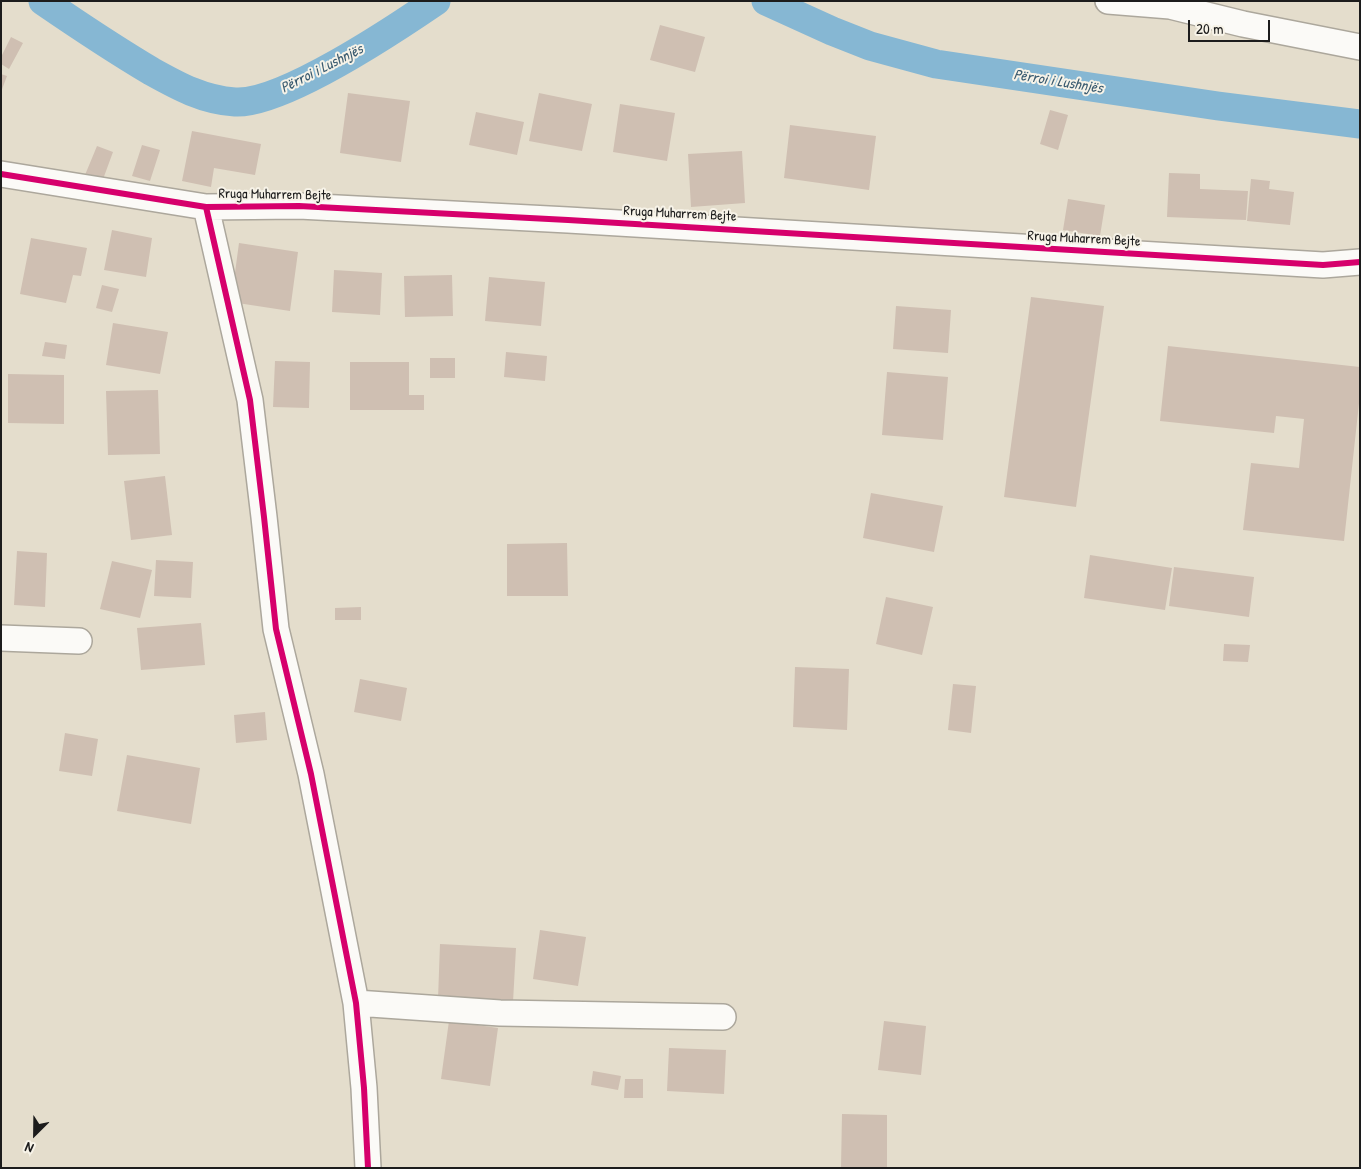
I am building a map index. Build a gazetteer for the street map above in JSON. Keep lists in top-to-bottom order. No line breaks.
{"streets":{"street":["Rruga Muharrem Bejte"]},"water":["Përroi i Lushnjës"],"scale_bar":"20 m","north":"bottom left"}
